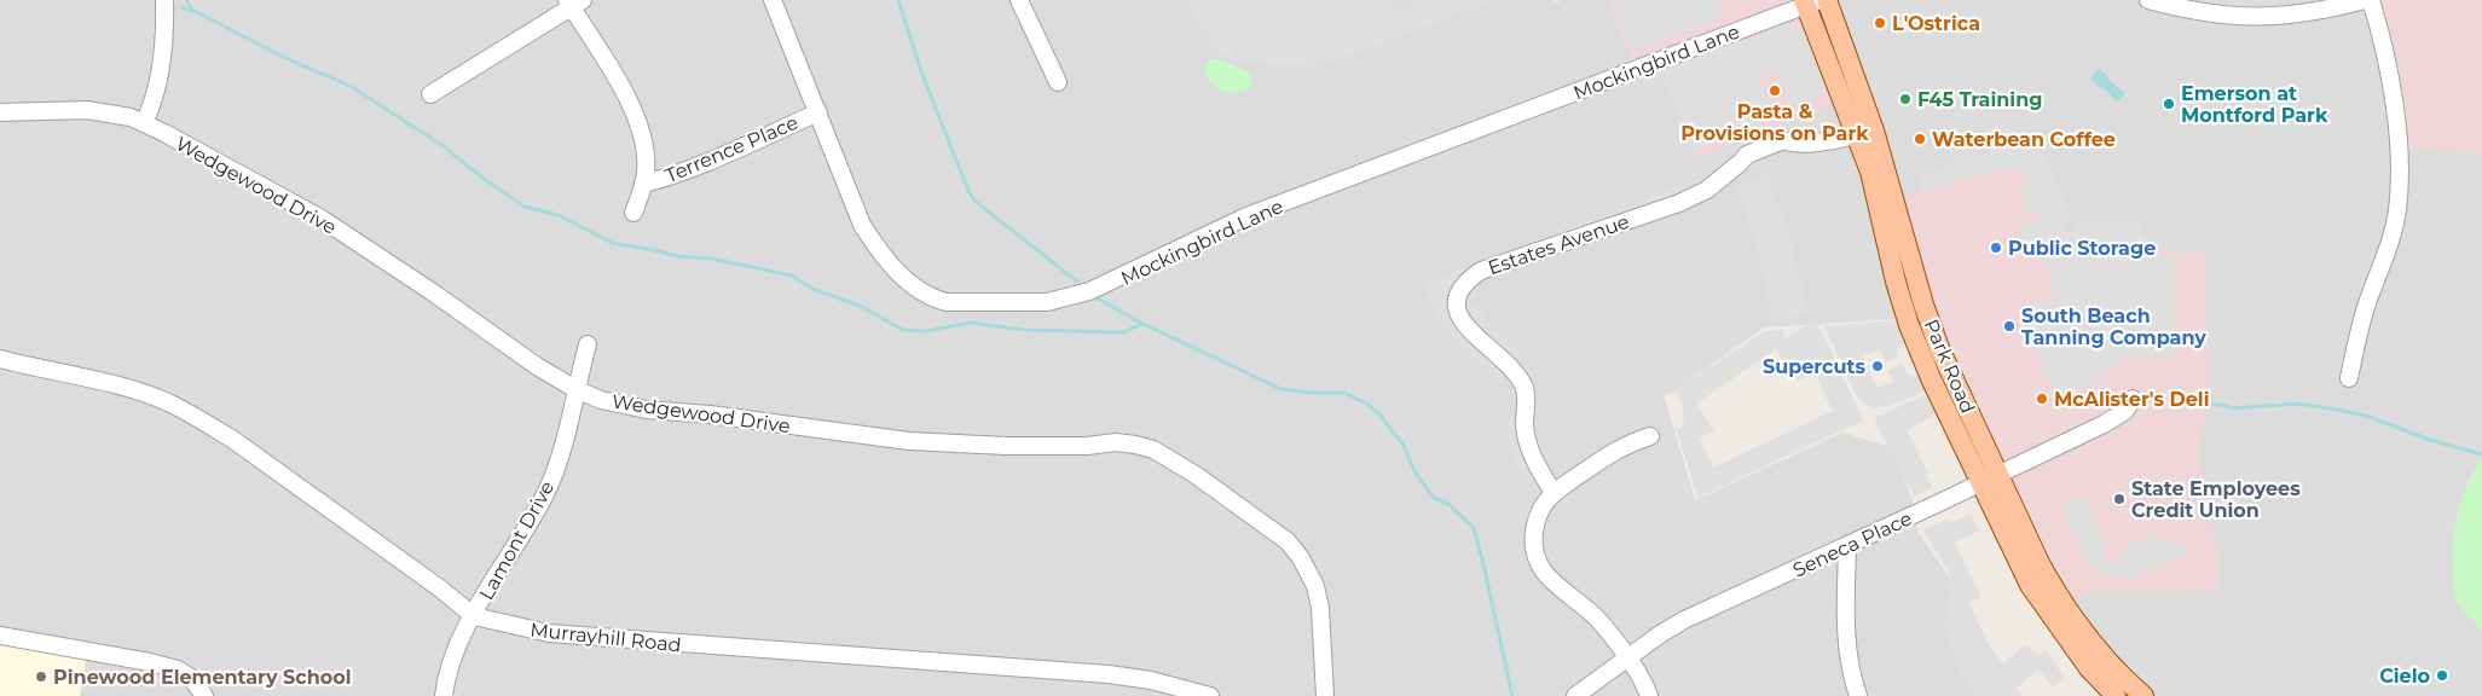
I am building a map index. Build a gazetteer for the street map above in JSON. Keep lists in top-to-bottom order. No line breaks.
{"streets":{"main road":["Park Road"],"street":["Mockingbird Lane","Terrence Place","Wedgewood Drive","Estates Avenue","Lamont Drive","Seneca Place","Murrayhill Road"]},"crossings":[["Mockingbird Lane","Terrence Place"],["Mockingbird Lane","Park Road"],["Wedgewood Drive","Lamont Drive"],["Estates Avenue","Park Road"],["Park Road","Seneca Place"],["Lamont Drive","Murrayhill Road"]],"places":["L'Ostrica","Pasta & Provisions on Park","F45 Training","Emerson at Montford Park","Waterbean Coffee","Public Storage","South Beach Tanning Company","Supercuts","McAlister's Deli","State Employees Credit Union","Cielo","Pinewood Elementary School"]}
